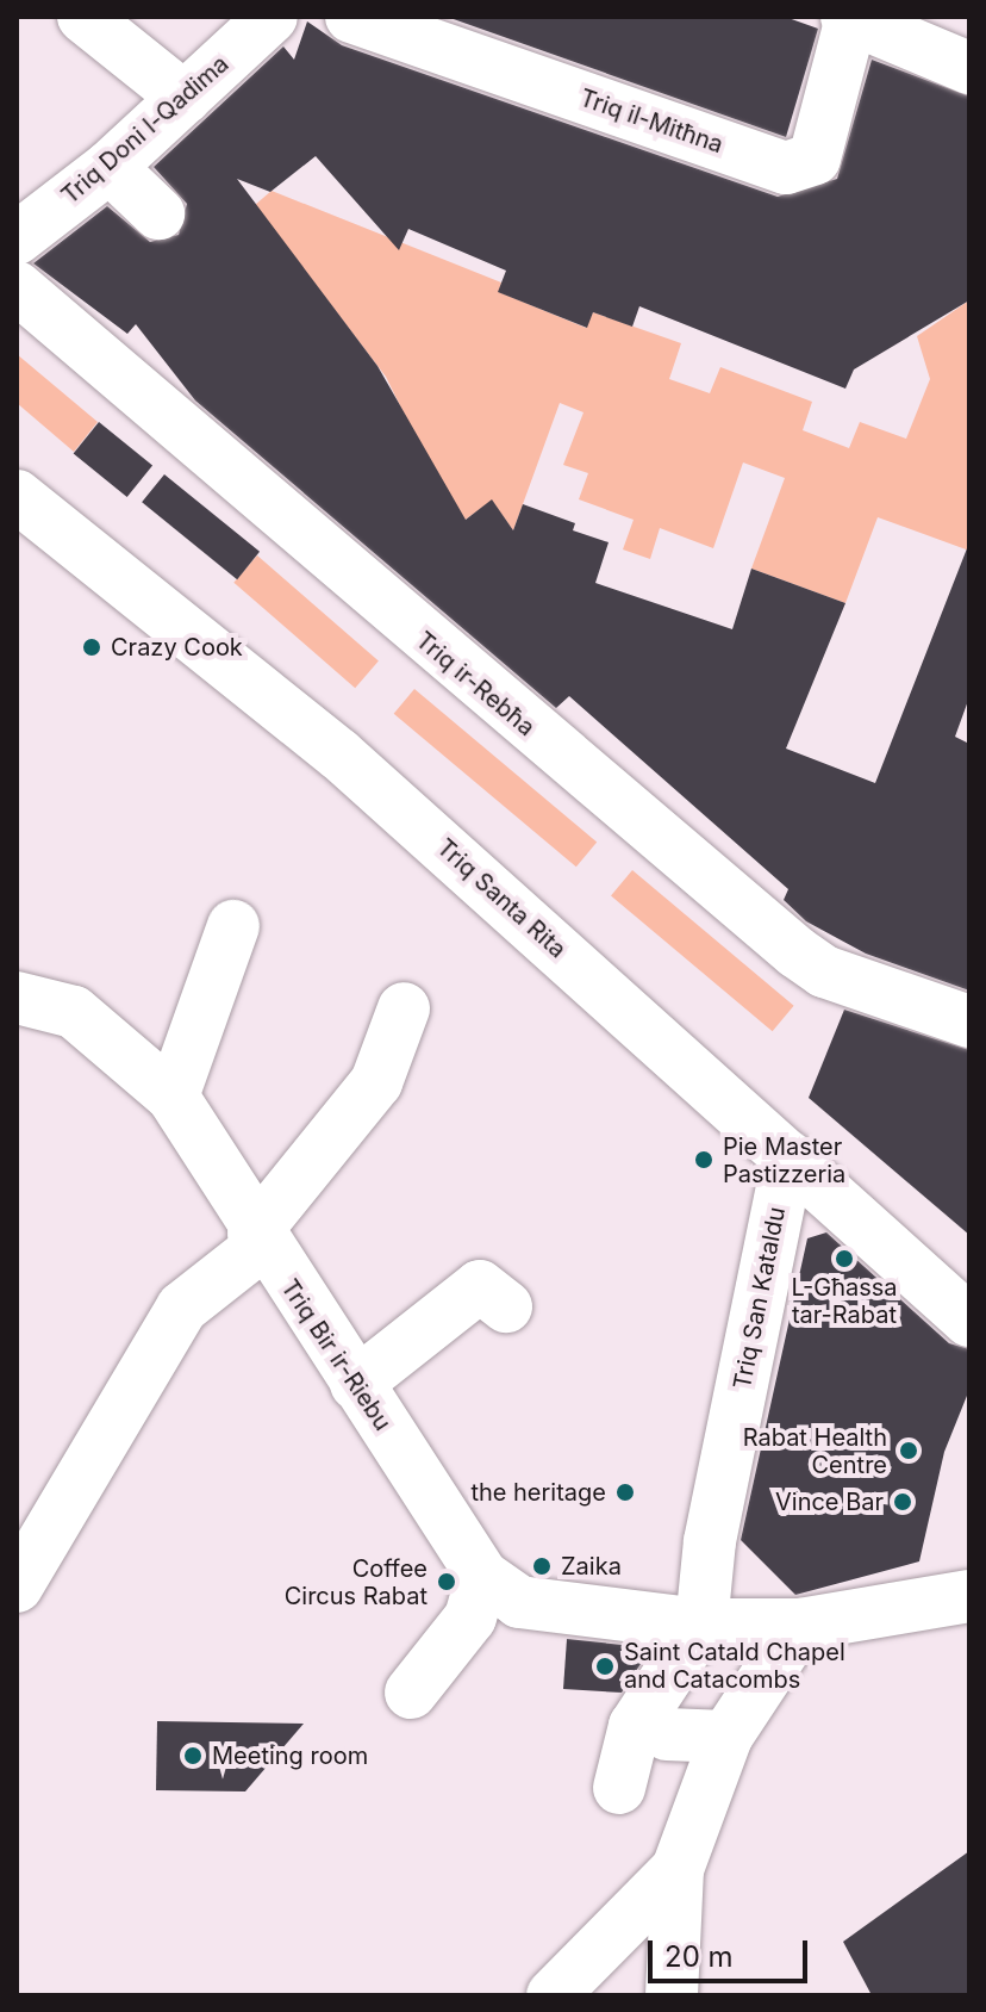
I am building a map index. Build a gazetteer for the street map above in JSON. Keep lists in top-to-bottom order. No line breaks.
{"streets":{"street":["Triq il-Mitħna","Triq Doni l-Qadima","Triq ir-Rebħa","Triq Santa Rita","Triq San Kataldu","Triq Bir ir-Riebu"]},"crossings":[["Triq Santa Rita","Triq San Kataldu"],["Triq San Kataldu","Triq Bir ir-Riebu"]],"places":["Crazy Cook","Pie Master Pastizzeria","L-Għassa tar-Rabat","Rabat Health Centre","the heritage","Vince Bar","Zaika","Coffee Circus Rabat","Saint Catald Chapel and Catacombs","Meeting room"],"scale_bar":"20 m"}
